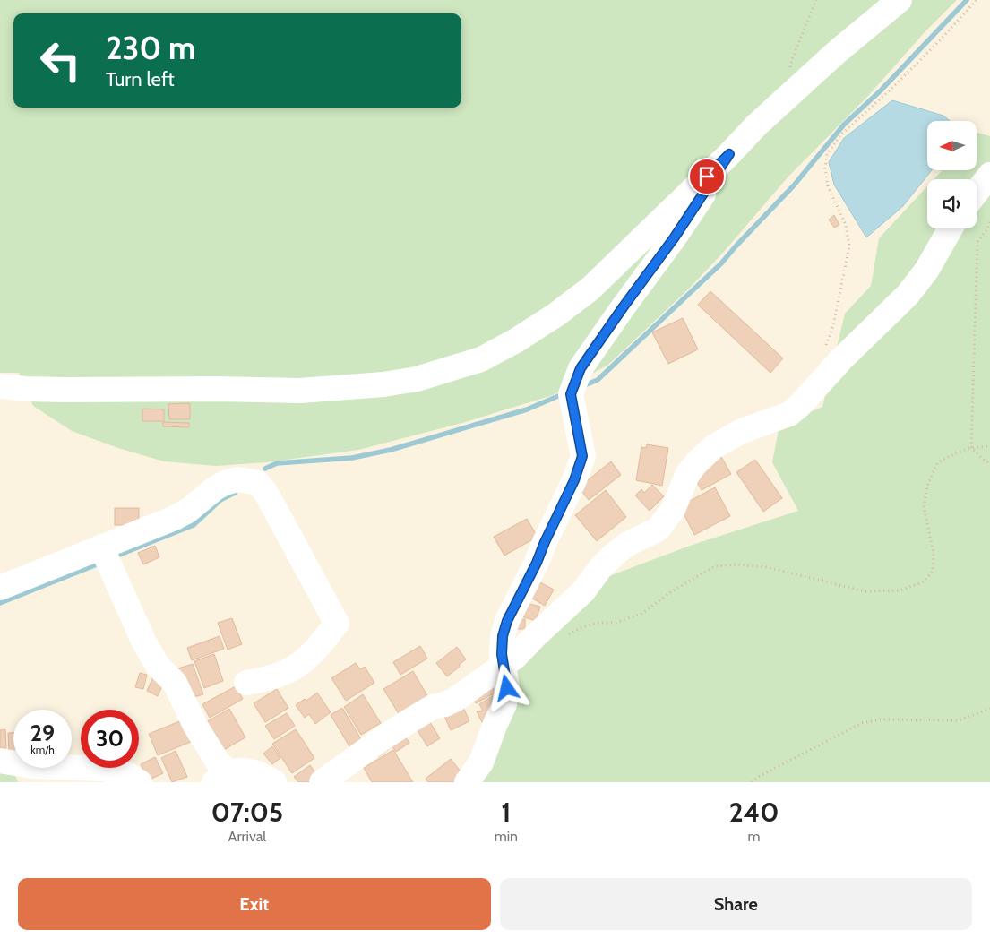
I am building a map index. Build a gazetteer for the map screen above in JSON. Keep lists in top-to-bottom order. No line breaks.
{"north":"left","page":{"turn":["230 m","Turn left"],"speed":"29 km/h","limit":"30","eta":["07:05","Arrival","1","min","240","m"],"buttons":["Exit","Share"]}}
